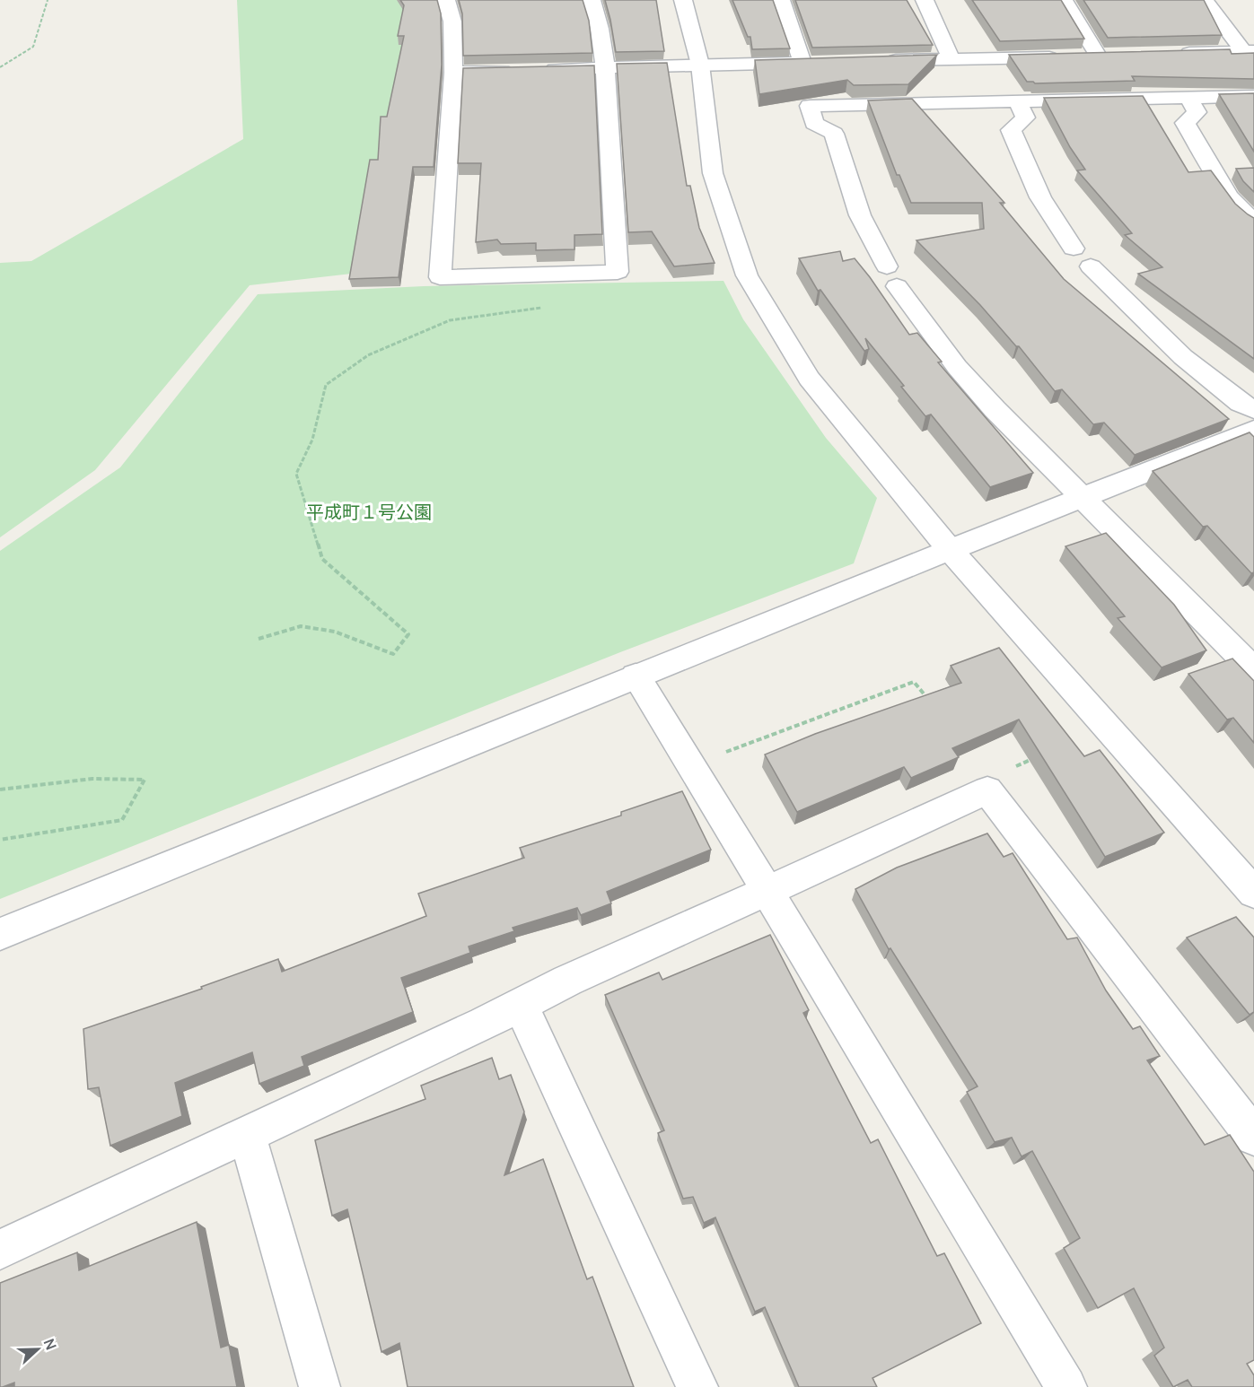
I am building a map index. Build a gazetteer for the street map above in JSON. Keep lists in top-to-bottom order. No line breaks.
{"parks":["平成町１号公園"],"north":"right"}
